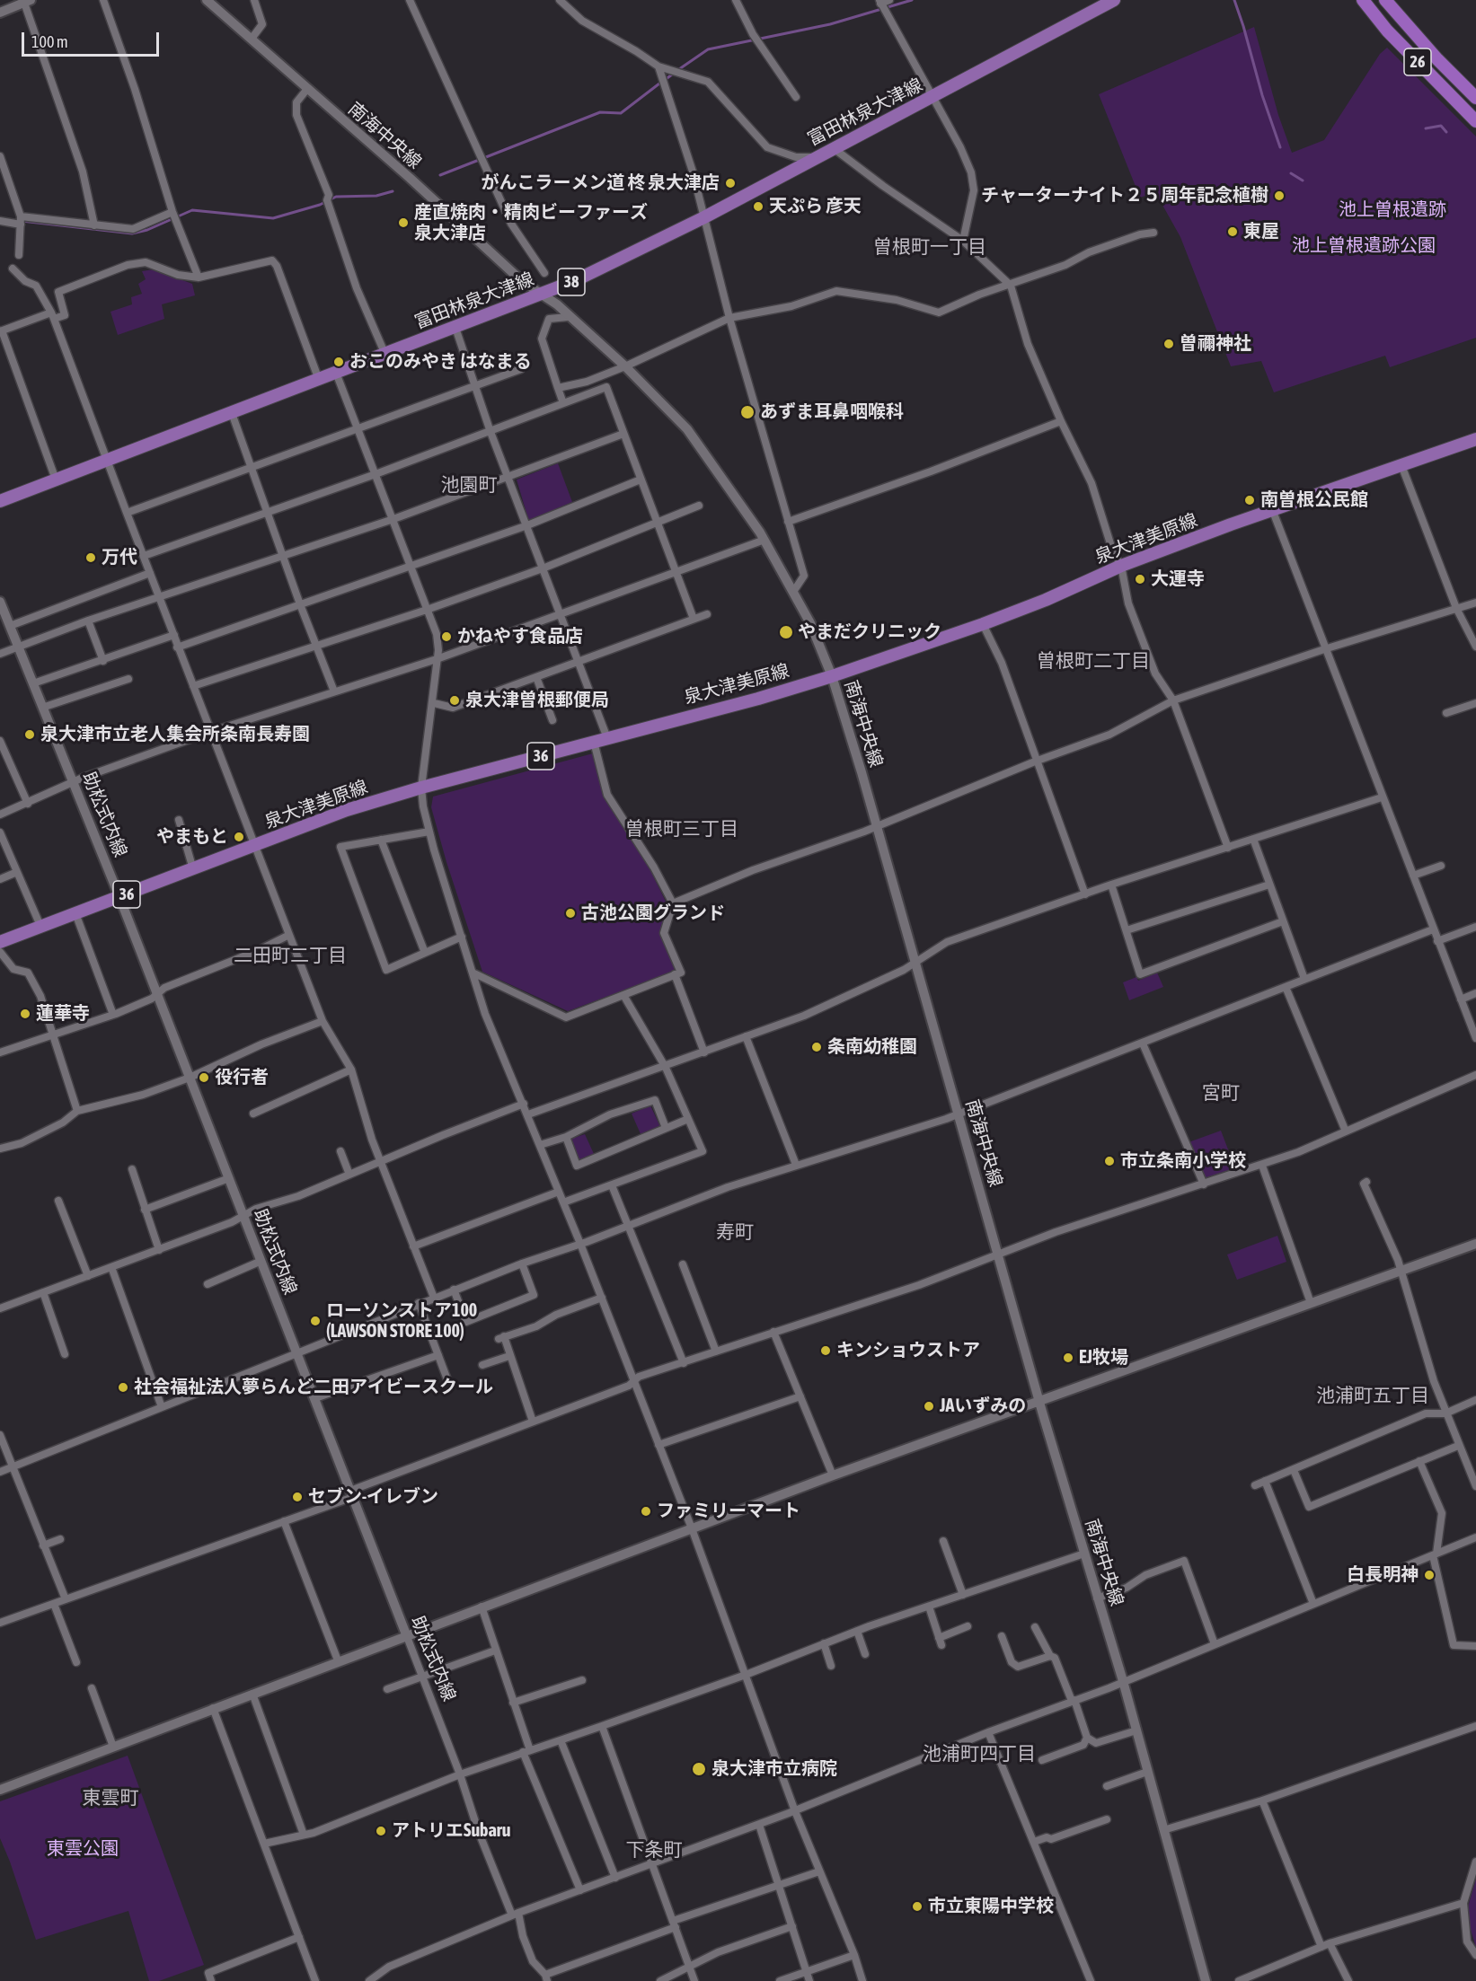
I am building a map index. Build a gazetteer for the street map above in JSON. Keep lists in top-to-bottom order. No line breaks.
{"streets":{"highway":["26"],"main road":["富田林泉大津線","38","泉大津美原線","36"],"street":["南海中央線","助松式内線"]},"crossings":[["富田林泉大津線","南海中央線"],["南海中央線","泉大津美原線"],["泉大津美原線","助松式内線"]],"districts":["曽根町一丁目","池園町","曽根町二丁目","曽根町三丁目","二田町二丁目","宮町","寿町","池浦町五丁目","池浦町四丁目","東雲町","下条町"],"parks":["池上曽根遺跡","池上曽根遺跡公園","東雲公園"],"places":["がんこラーメン道 柊 泉大津店","チャーターナイト２５周年記念植樹","天ぷら 彦天","産直焼肉・精肉ビーファーズ 泉大津店","東屋","曽禰神社","おこのみやき はなまる","あずま耳鼻咽喉科","南曽根公民館","万代","大運寺","やまだクリニック","かねやす食品店","泉大津曽根郵便局","泉大津市立老人集会所条南長寿園","やまもと","古池公園グランド","蓮華寺","条南幼稚園","役行者","市立条南小学校","ローソンストア100 (LAWSON STORE 100)","キンショウストア","EJ牧場","社会福祉法人夢らんど二田アイビースクール","JAいずみの","セブン-イレブン","ファミリーマート","白長明神","泉大津市立病院","アトリエSubaru","市立東陽中学校"],"scale_bar":"100 m"}
